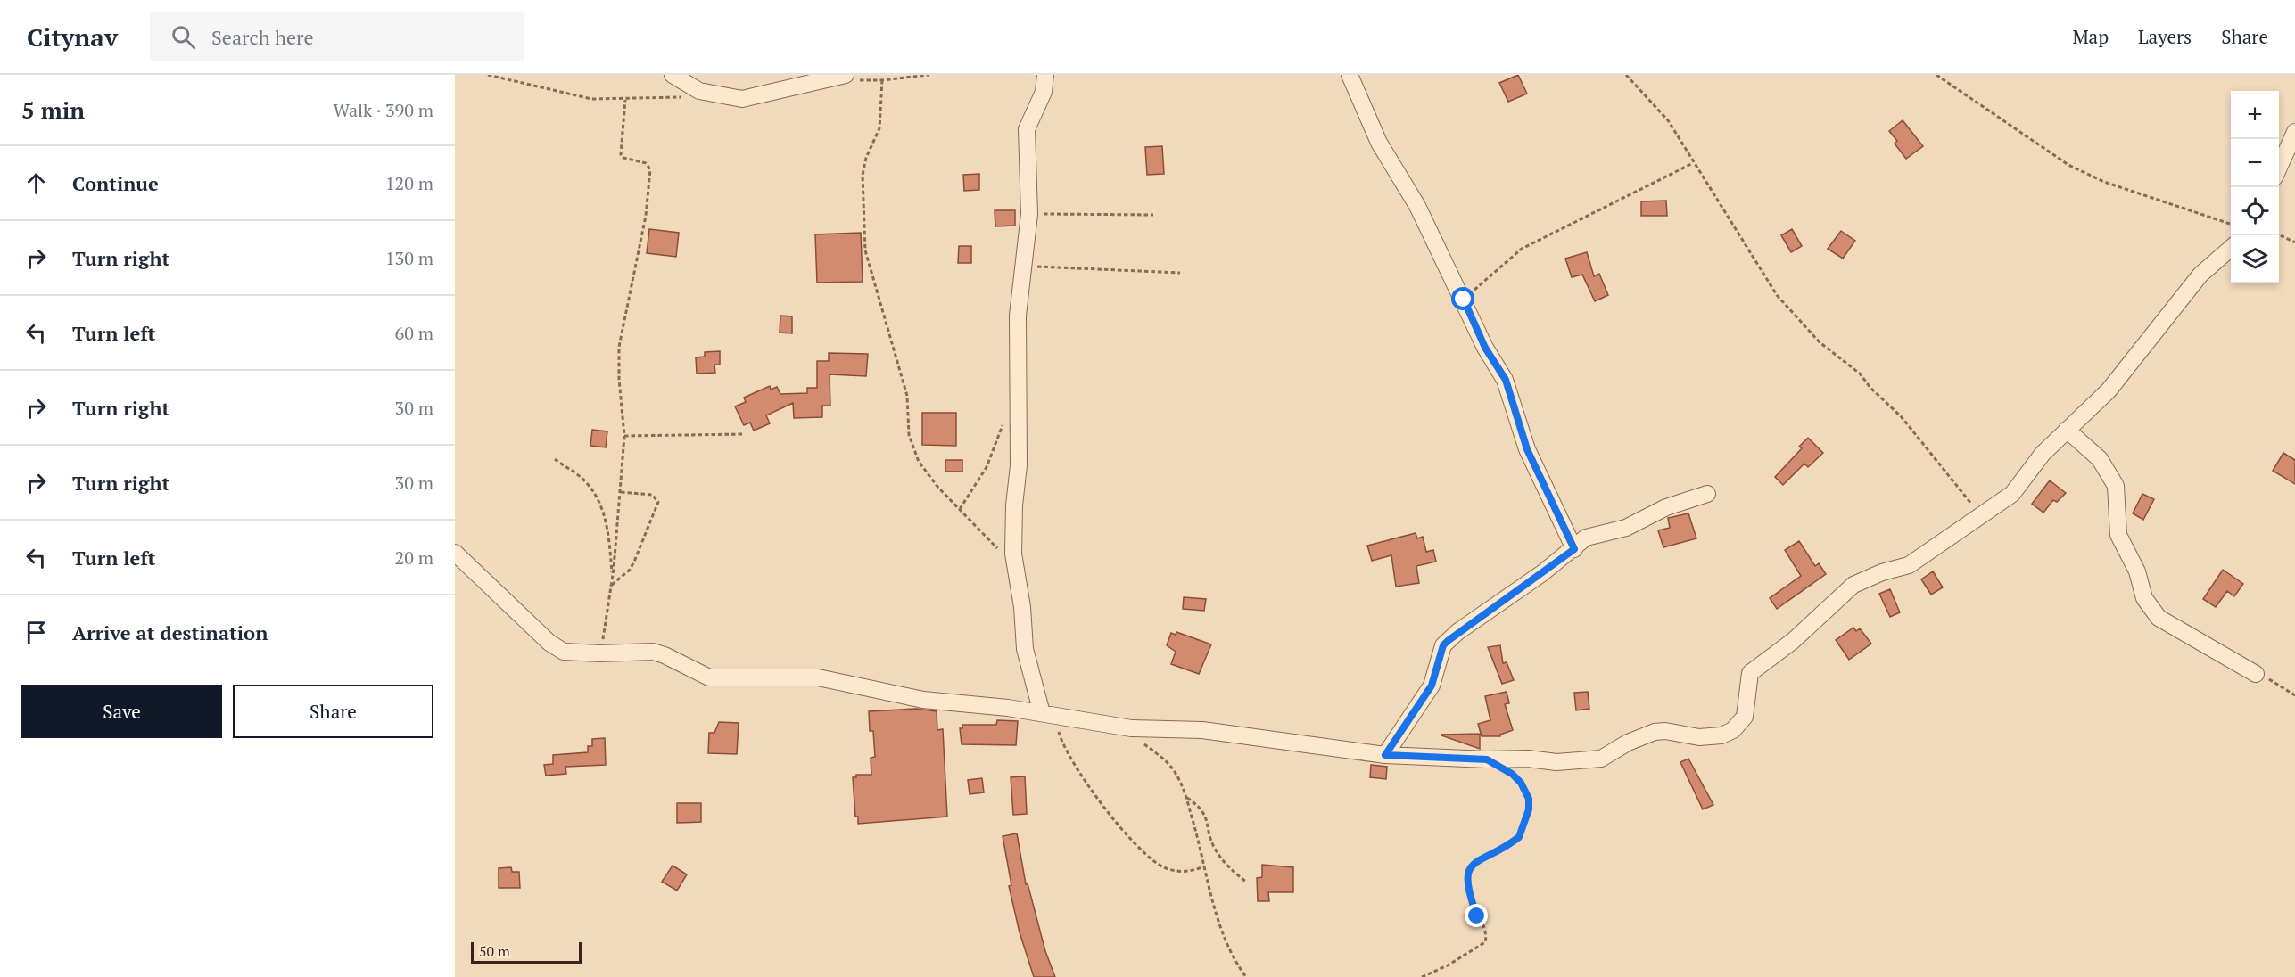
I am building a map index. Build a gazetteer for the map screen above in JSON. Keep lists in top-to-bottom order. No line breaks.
{"scale_bar":"50 m","page":{"header":"Citynav","search":"Search here","nav":["Map","Layers","Share"],"heading":["5 min","Walk · 390 m"],"map_buttons":["+","−"],"list":[["Continue","120 m"],["Turn right","130 m"],["Turn left","60 m"],["Turn right","30 m"],["Turn right","30 m"],["Turn left","20 m"],"Arrive at destination"],"buttons":["Save","Share"],"scale":"50 m"}}
